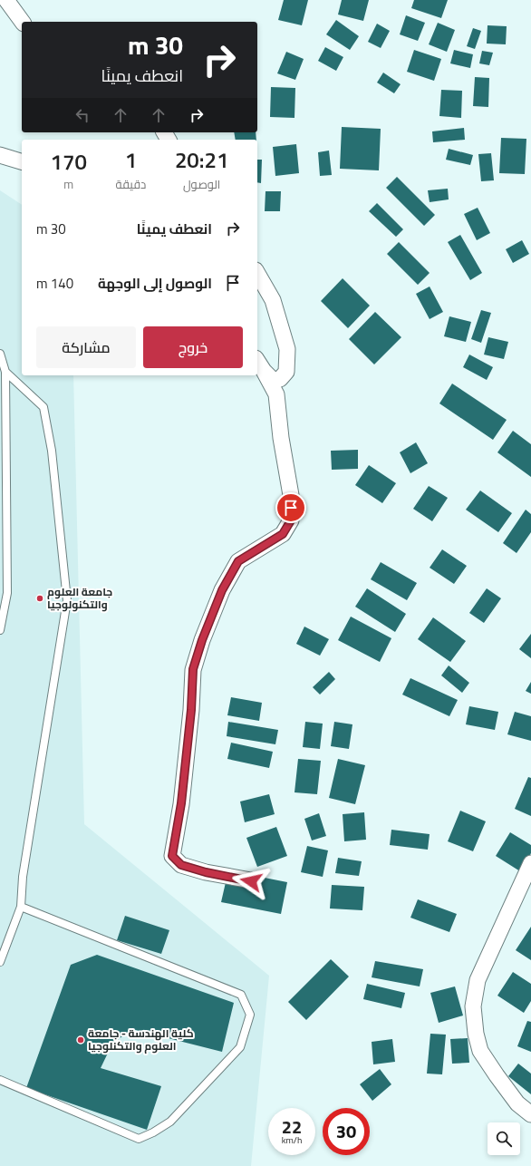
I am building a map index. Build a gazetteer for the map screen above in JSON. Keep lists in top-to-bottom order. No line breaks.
{"places":["جامعة العلوم والتكنولوجيا","كلية الهندسة - جامعة العلوم والتكنلوجيا"],"page":{"turn":["30 m","انعطف يمينًا"],"eta":["20:21","الوصول","1","دقيقة","170","m"],"list":[{"name":"انعطف يمينًا","value":"30 m"},{"name":"الوصول إلى الوجهة","value":"140 m"}],"buttons":["خروج","مشاركة"],"speed":"22 km/h","limit":"30"}}
